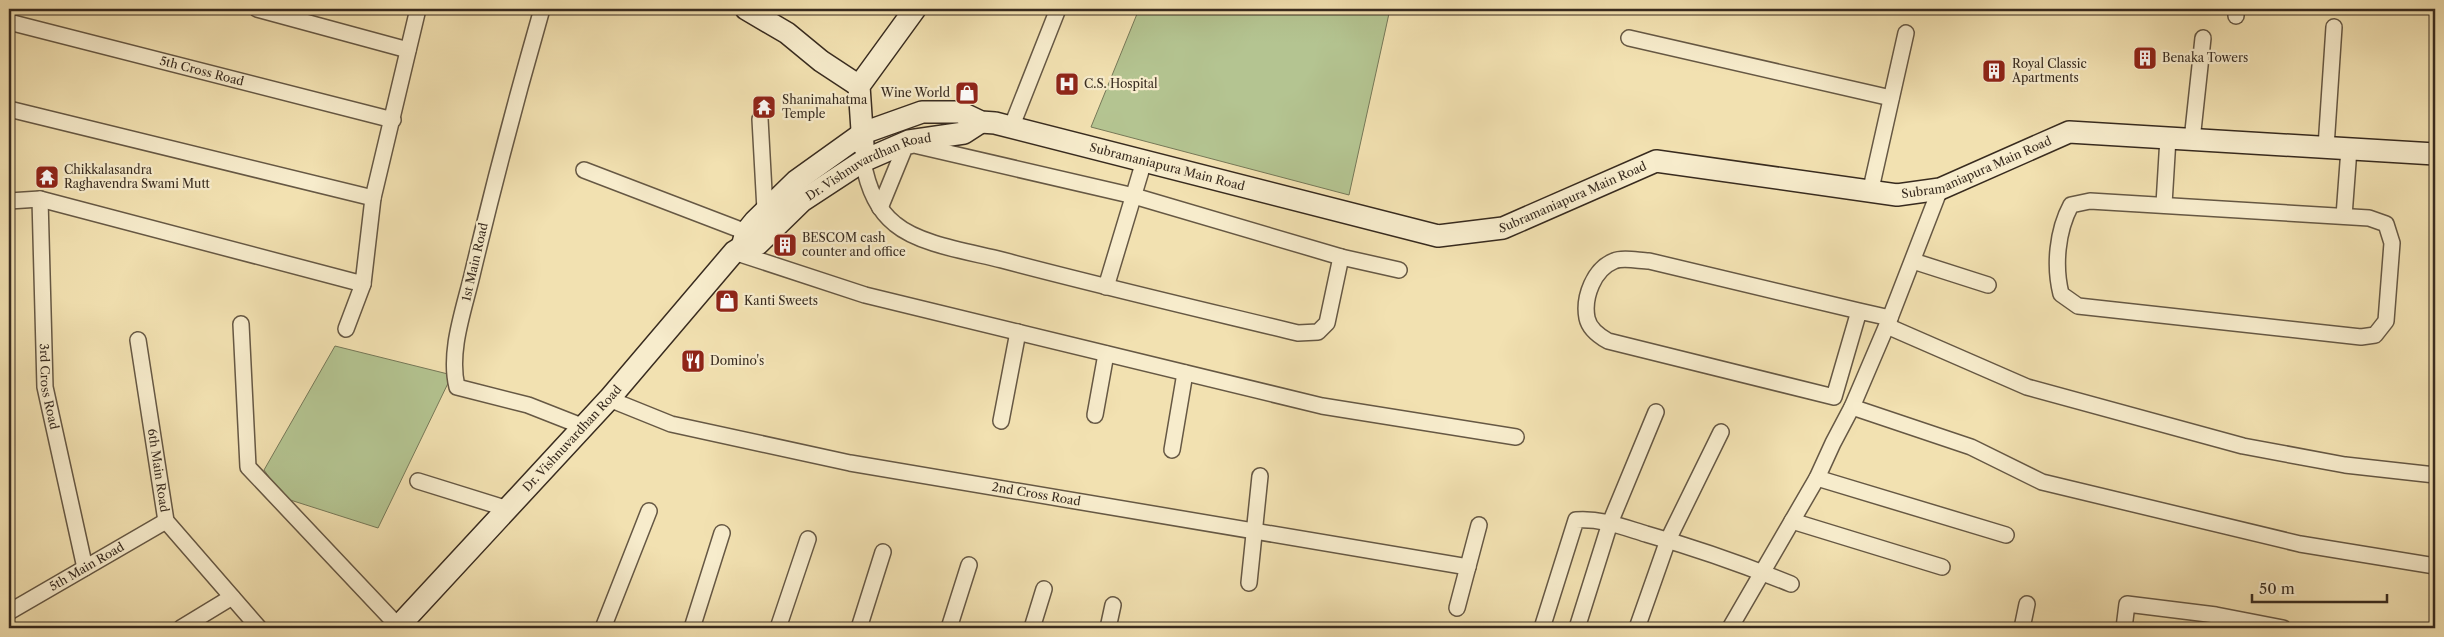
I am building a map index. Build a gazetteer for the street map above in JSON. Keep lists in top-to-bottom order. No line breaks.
{"streets":{"main road":["Subramaniapura Main Road","Dr. Vishnuvardhan Road"],"street":["5th Cross Road","1st Main Road","3rd Cross Road","6th Main Road","2nd Cross Road","5th Main Road"]},"crossings":[["Subramaniapura Main Road","Dr. Vishnuvardhan Road"],["Dr. Vishnuvardhan Road","1st Main Road"],["Dr. Vishnuvardhan Road","2nd Cross Road"],["3rd Cross Road","5th Main Road"],["6th Main Road","5th Main Road"]],"places":{"building":["Benaka Towers","Royal Classic Apartments","BESCOM cash counter and office"],"hospital":["C.S. Hospital"],"shop":["Wine World","Kanti Sweets"],"temple":["Shanimahatma Temple","Chikkalasandra Raghavendra Swami Mutt"],"restaurant":["Domino's"]},"scale_bar":"50 m"}
